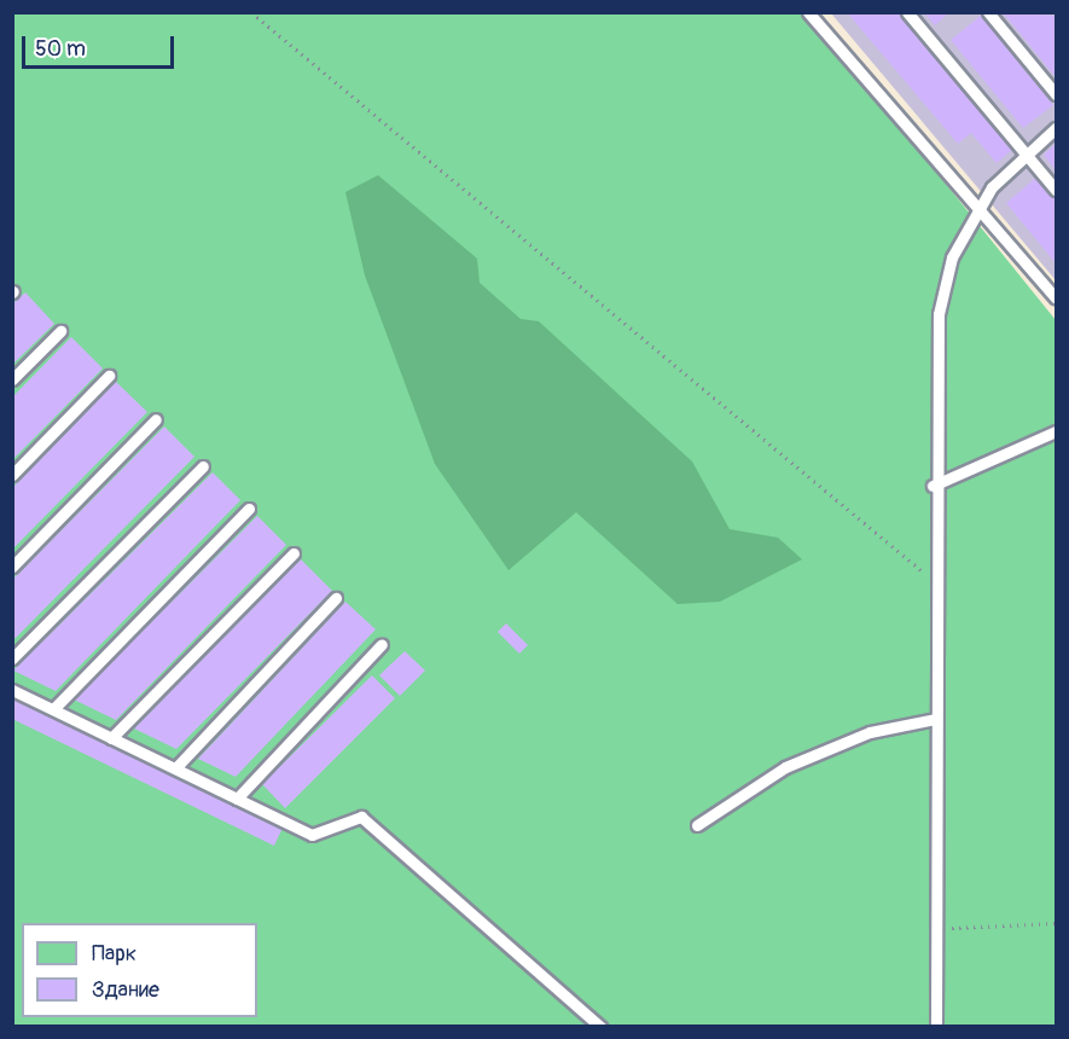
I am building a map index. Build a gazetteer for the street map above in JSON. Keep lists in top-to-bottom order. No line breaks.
{"legend":["Парк","Здание"],"scale_bar":"50 m"}
